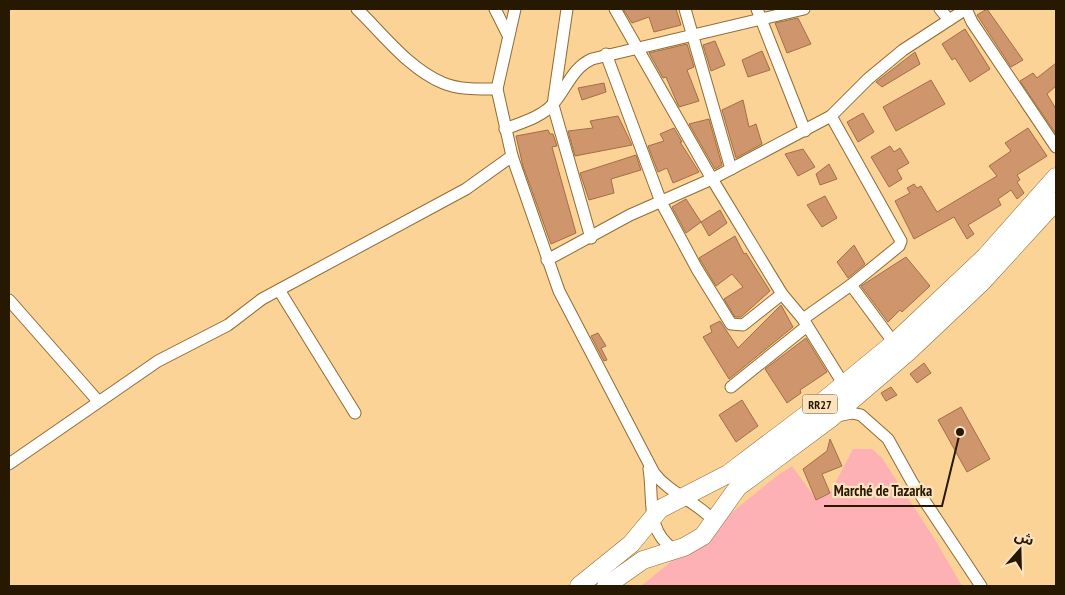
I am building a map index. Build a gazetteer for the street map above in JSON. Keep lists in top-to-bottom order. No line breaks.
{"streets":{"highway":["RR27"]},"places":["Marché de Tazarka"],"north":"top"}
